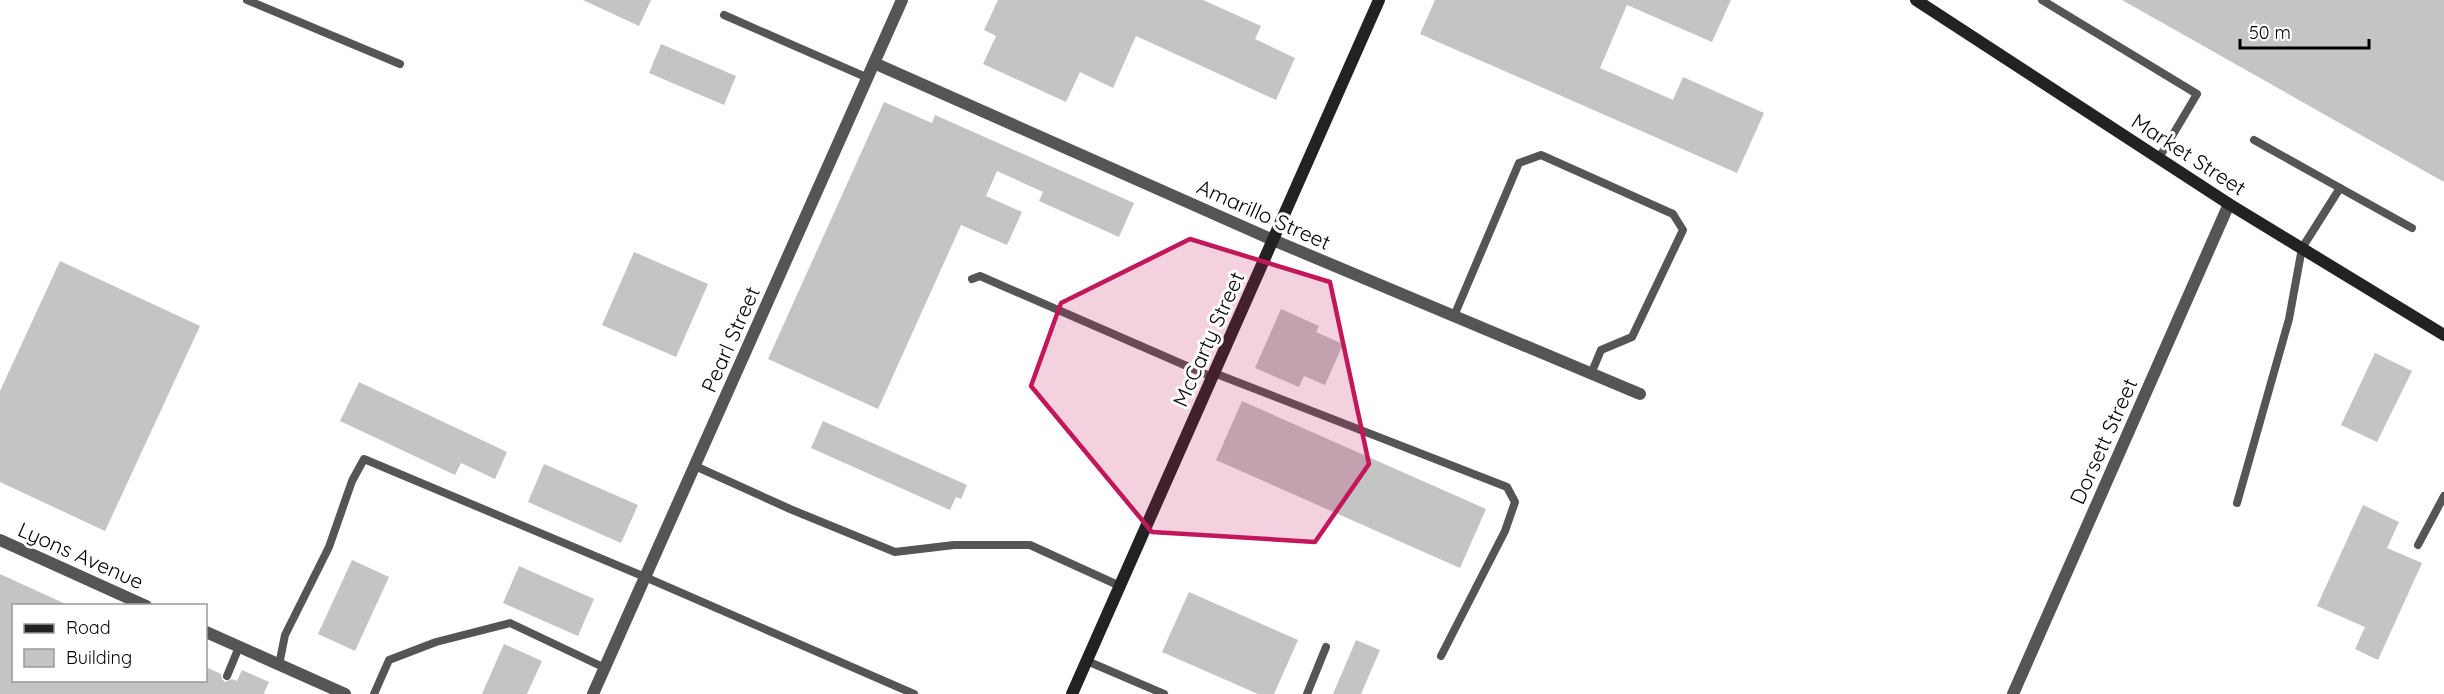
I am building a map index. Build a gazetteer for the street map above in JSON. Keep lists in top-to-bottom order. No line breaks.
{"streets":{"main road":["Market Street","McCarty Street"],"street":["Amarillo Street","Pearl Street","Dorsett Street","Lyons Avenue"]},"crossings":[["Market Street","Dorsett Street"],["Amarillo Street","Pearl Street"],["Amarillo Street","McCarty Street"]],"legend":["Road","Building"],"scale_bar":"50 m"}
